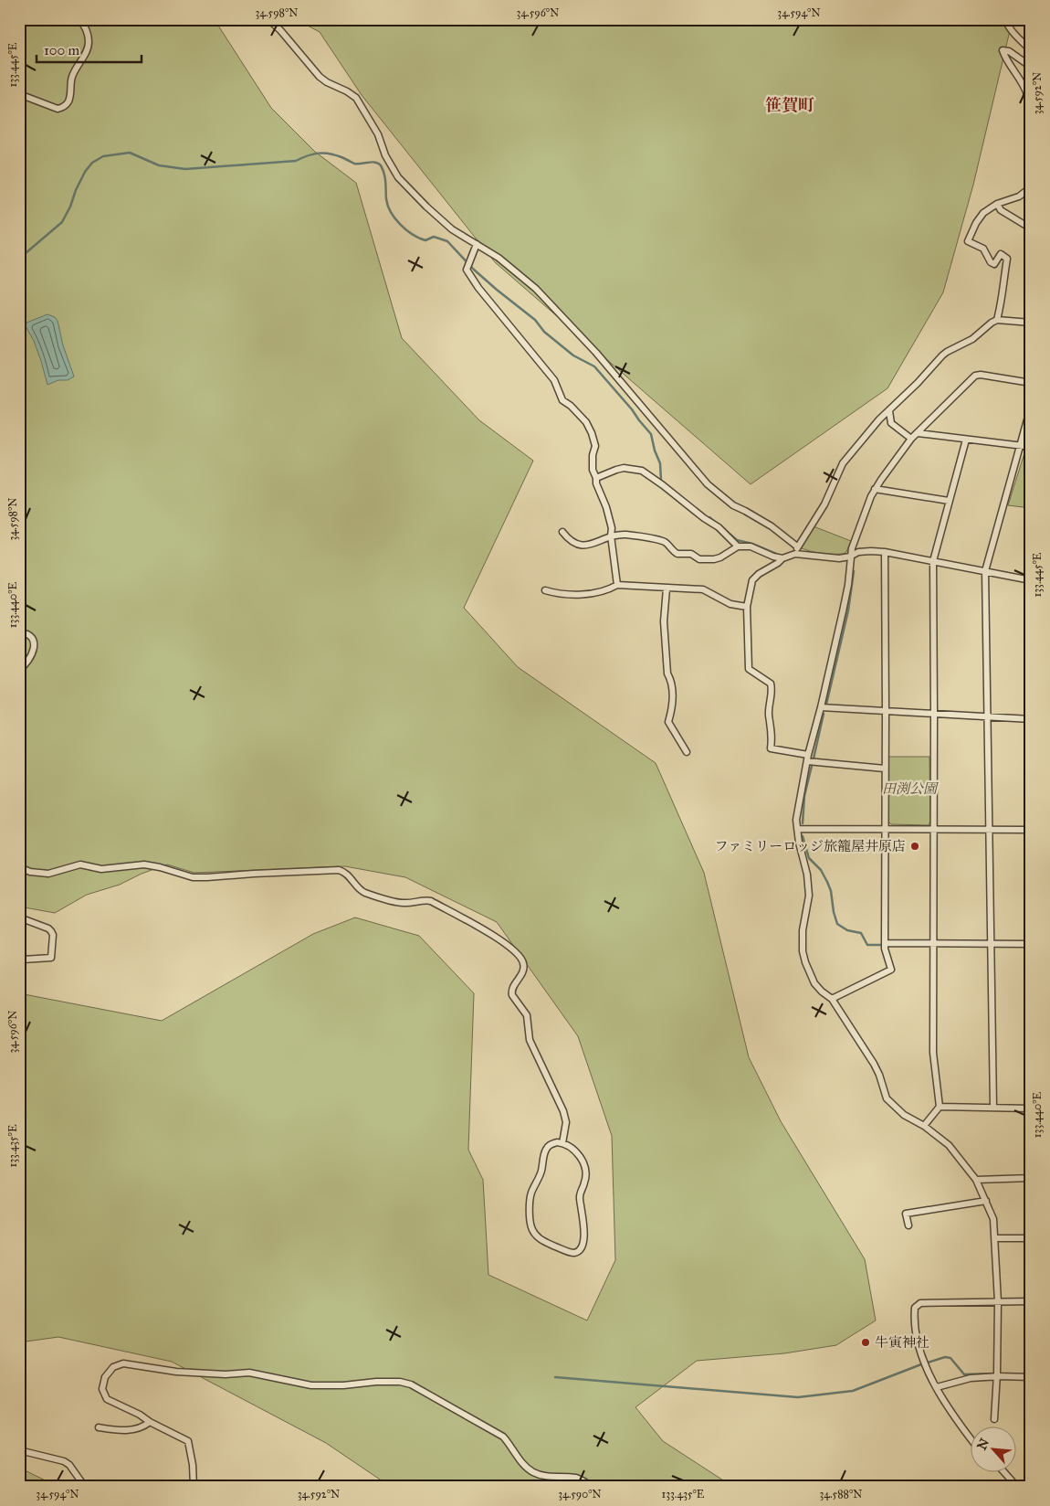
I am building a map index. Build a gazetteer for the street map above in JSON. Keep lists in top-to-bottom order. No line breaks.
{"districts":["笹賀町"],"parks":["田渕公園"],"places":["ファミリーロッジ旅籠屋井原店","牛寅神社"],"scale_bar":"100 m","north":"top left","coordinates":["34.598°N","34.596°N","34.594°N","133.445°E","34.592°N","133.440°E","133.435°E","34.590°N","34.588°N"]}
